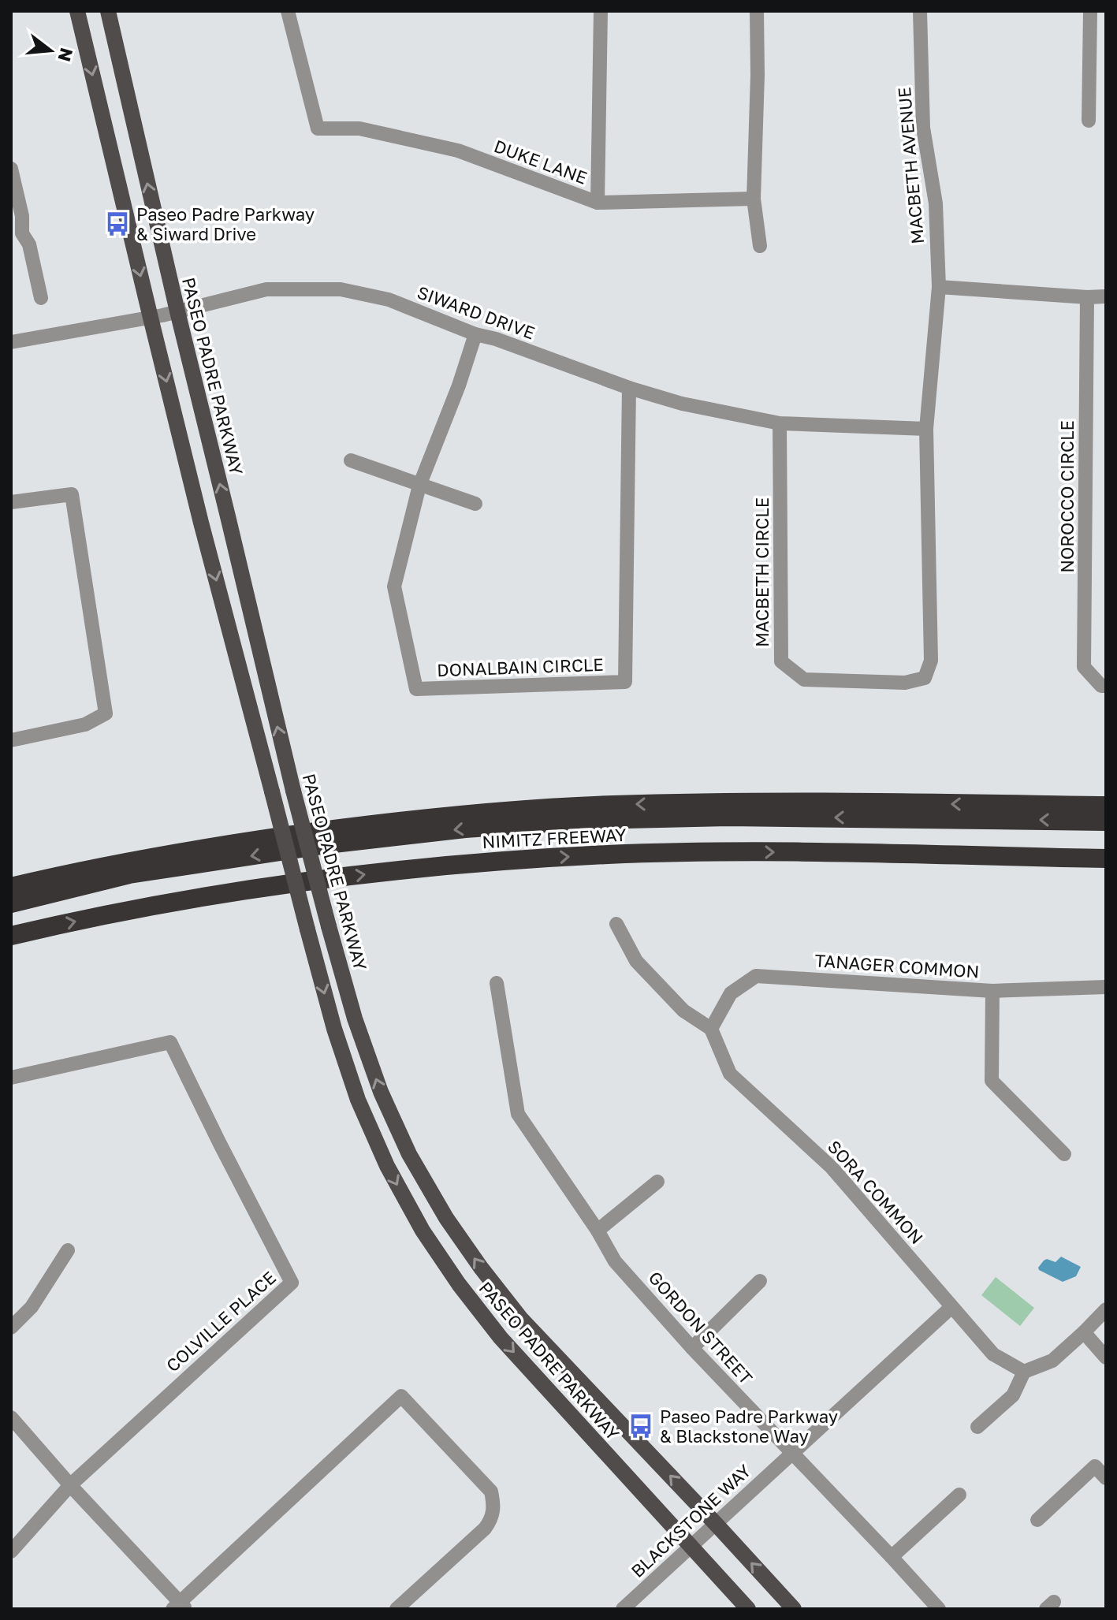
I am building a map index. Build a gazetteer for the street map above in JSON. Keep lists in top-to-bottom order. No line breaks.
{"streets":{"highway":["NIMITZ FREEWAY"],"main road":["PASEO PADRE PARKWAY"],"street":["DUKE LANE","MACBETH AVENUE","SIWARD DRIVE","NOROCCO CIRCLE","MACBETH CIRCLE","DONALBAIN CIRCLE","TANAGER COMMON","SORA COMMON","COLVILLE PLACE","GORDON STREET","BLACKSTONE WAY"]},"crossings":[["MACBETH AVENUE","SIWARD DRIVE"],["MACBETH AVENUE","MACBETH CIRCLE"],["SIWARD DRIVE","PASEO PADRE PARKWAY"],["SIWARD DRIVE","MACBETH CIRCLE"],["SIWARD DRIVE","DONALBAIN CIRCLE"],["PASEO PADRE PARKWAY","BLACKSTONE WAY"],["TANAGER COMMON","SORA COMMON"],["SORA COMMON","BLACKSTONE WAY"],["GORDON STREET","BLACKSTONE WAY"]],"places":{"bus stop":["Paseo Padre Parkway & Siward Drive","Paseo Padre Parkway & Blackstone Way"]},"north":"right"}
